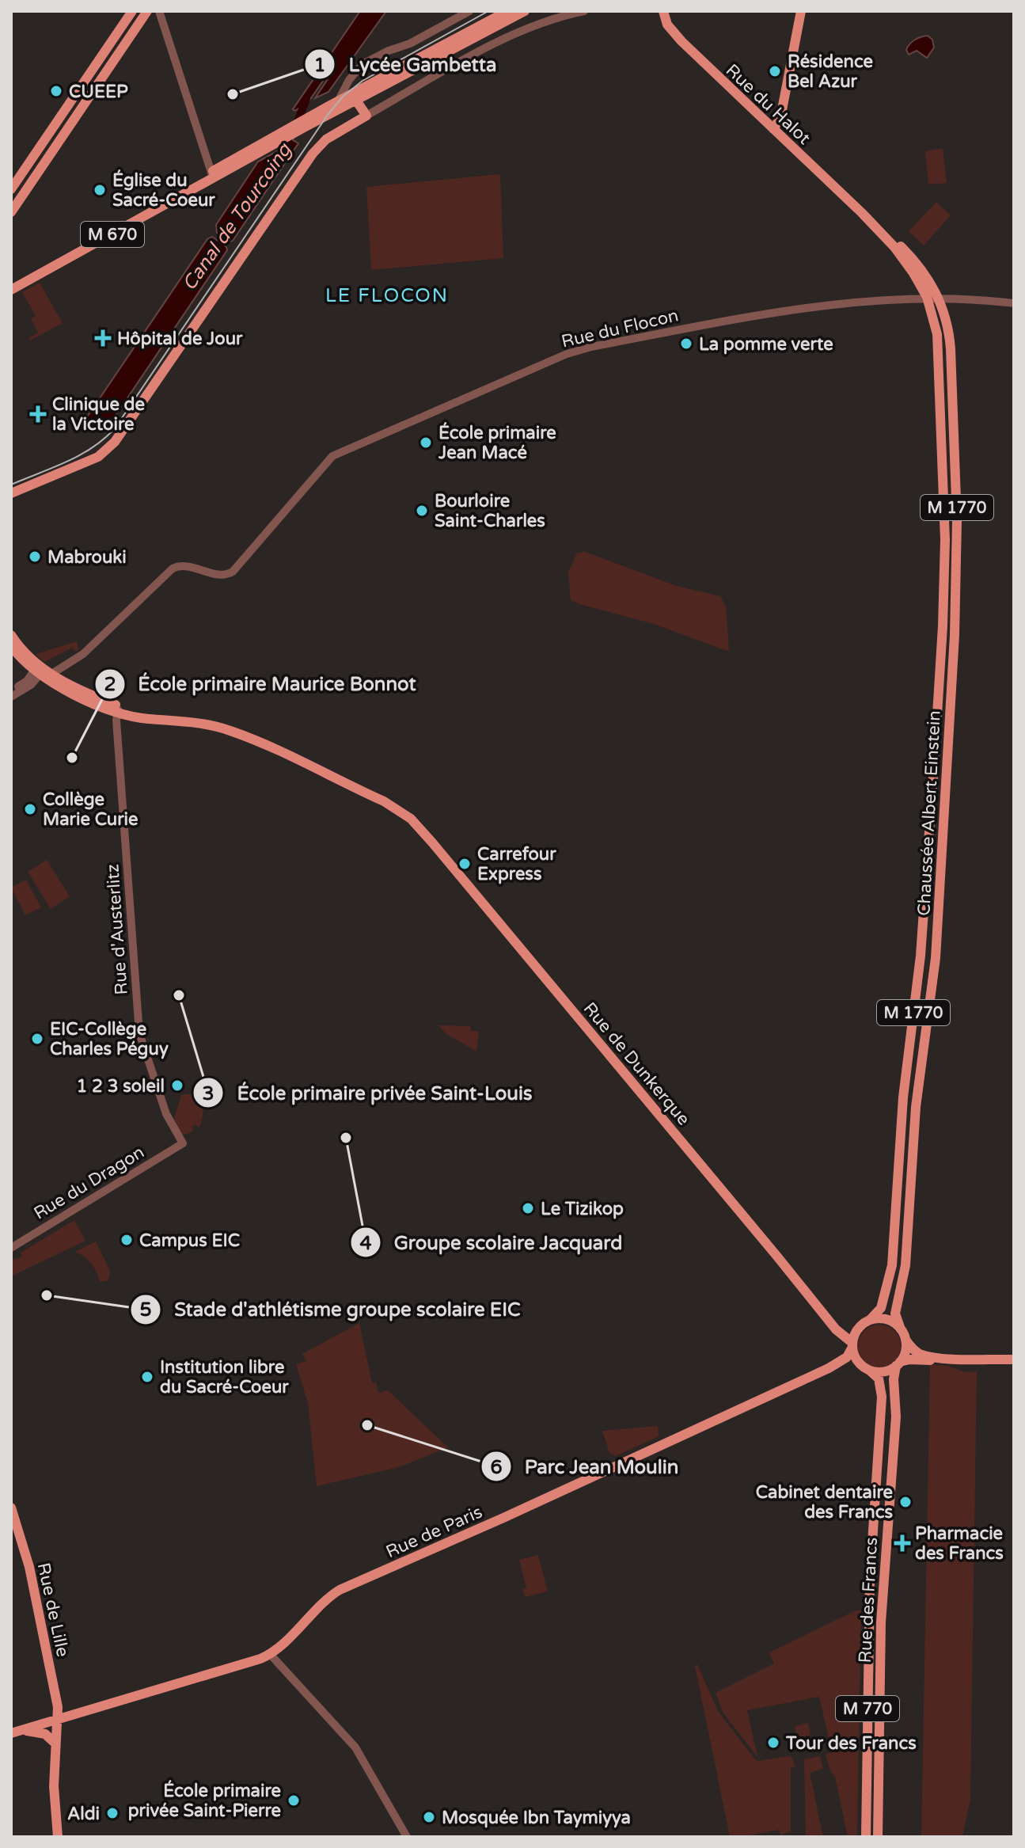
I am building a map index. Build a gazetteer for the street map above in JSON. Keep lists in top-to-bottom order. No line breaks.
{"streets":{"main road":["Rue du Halot","M 670","M 1770","Chaussée Albert Einstein","Rue de Dunkerque","Rue de Paris","Rue des Francs","Rue de Lille","M 770"],"street":["Rue du Flocon","Rue d'Austerlitz","Rue du Dragon"]},"crossings":[["Rue du Halot","Rue du Flocon"],["Rue du Halot","Chaussée Albert Einstein"],["Rue du Flocon","Chaussée Albert Einstein"],["Rue du Flocon","Rue de Dunkerque"],["Chaussée Albert Einstein","Rue de Dunkerque"],["Chaussée Albert Einstein","Rue de Paris"],["Chaussée Albert Einstein","Rue des Francs"],["Rue d'Austerlitz","Rue de Dunkerque"],["Rue d'Austerlitz","Rue du Dragon"],["Rue de Dunkerque","Rue de Paris"],["Rue de Dunkerque","Rue des Francs"],["Rue de Paris","Rue des Francs"],["Rue de Paris","Rue de Lille"]],"districts":["LE FLOCON"],"water":["Canal de Tourcoing"],"places":{"other":["Résidence Bel Azur","CUEEP","Lycée Gambetta","Église du Sacré-Coeur","La pomme verte","École primaire Jean Macé","Bourloire Saint-Charles","Mabrouki","École primaire Maurice Bonnot","Collège Marie Curie","Carrefour Express","École primaire privée Saint-Louis","EIC-Collège Charles Péguy","1 2 3 soleil","Groupe scolaire Jacquard","Le Tizikop","Campus EIC","Stade d'athlétisme groupe scolaire EIC","Institution libre du Sacré-Coeur","Parc Jean Moulin","Cabinet dentaire des Francs","Tour des Francs","École primaire privée Saint-Pierre","Aldi","Mosquée Ibn Taymiyya"],"health":["Hôpital de Jour","Clinique de la Victoire","Pharmacie des Francs"]}}
